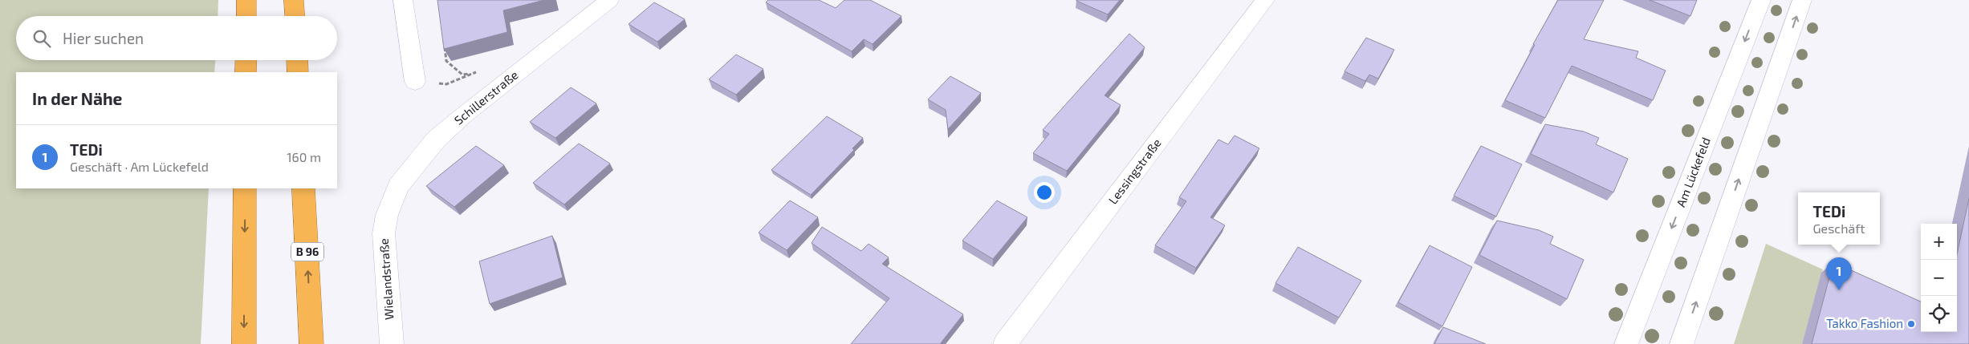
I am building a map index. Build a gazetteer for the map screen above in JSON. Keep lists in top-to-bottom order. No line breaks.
{"streets":{"highway":["B 96"],"street":["Schillerstraße","Lessingstraße","Am Lückefeld","Wielandstraße"]},"crossings":[["Schillerstraße","Wielandstraße"]],"places":["Takko Fashion"],"page":{"search":"Hier suchen","heading":"In der Nähe","list":[{"mark":"1","name":"TEDi","note":"Geschäft · Am Lückefeld","value":"160 m"}],"popup":["TEDi","Geschäft"],"map_buttons":["+","−"],"pins":"1"}}
